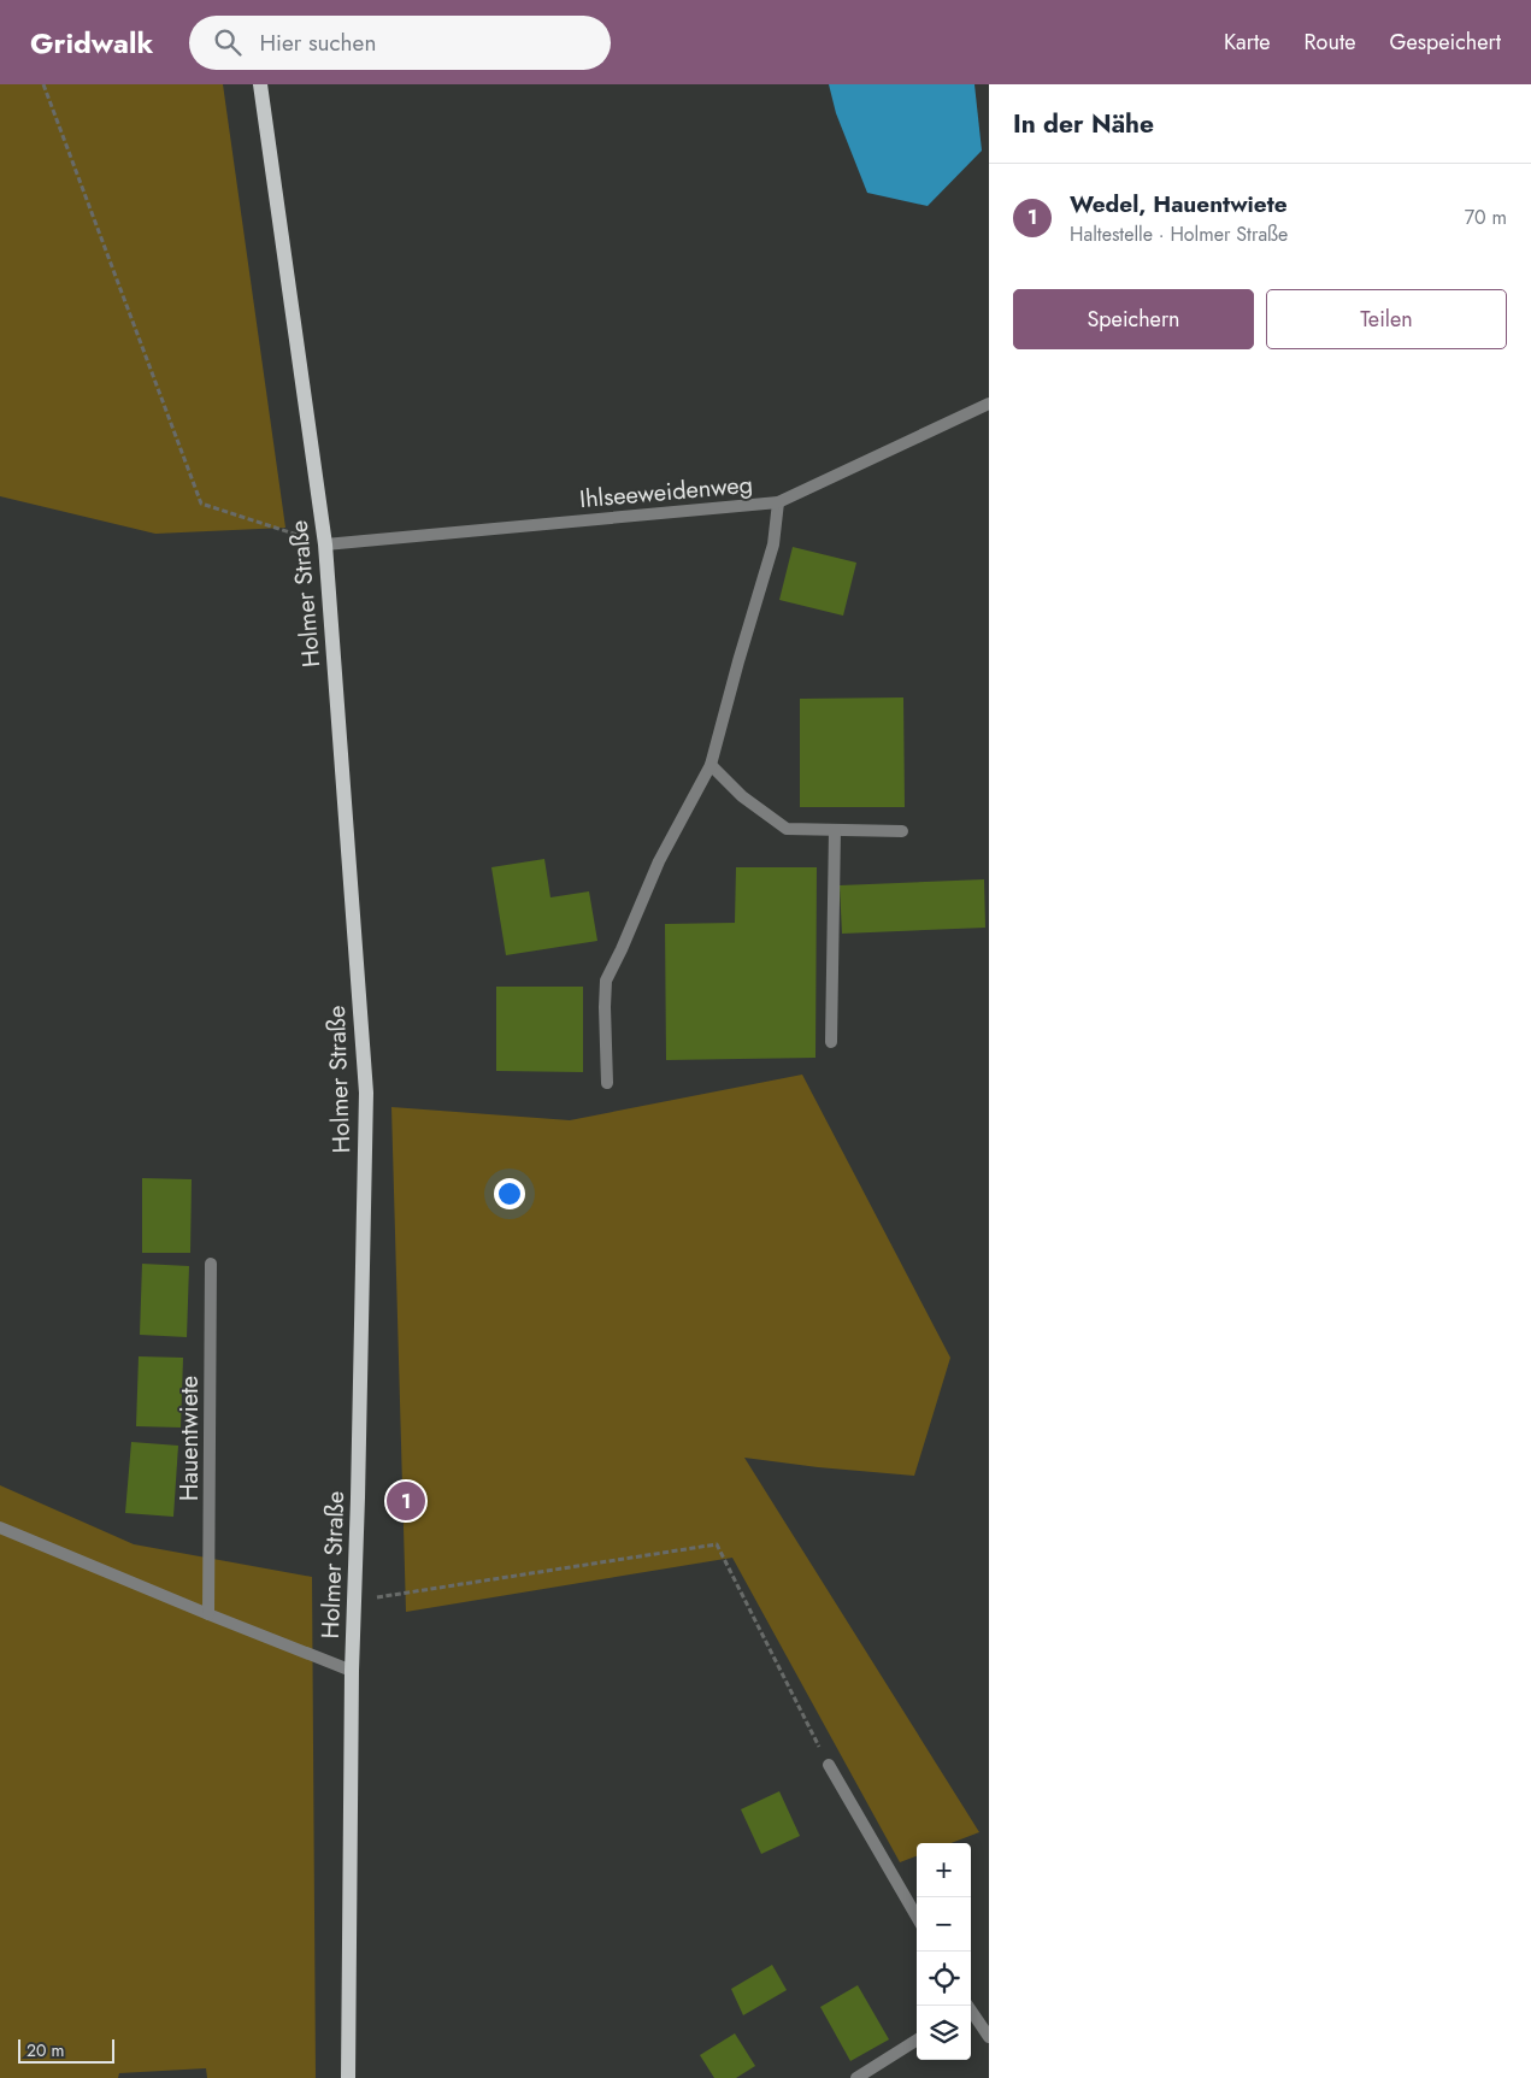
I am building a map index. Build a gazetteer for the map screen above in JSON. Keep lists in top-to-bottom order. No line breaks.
{"streets":{"main road":["Holmer Straße"],"street":["Ihlseeweidenweg","Hauentwiete"]},"crossings":[["Ihlseeweidenweg","Holmer Straße"]],"scale_bar":"20 m","page":{"header":"Gridwalk","search":"Hier suchen","nav":["Karte","Route","Gespeichert"],"heading":"In der Nähe","list":[{"mark":"1","name":"Wedel, Hauentwiete","note":"Haltestelle · Holmer Straße","value":"70 m"}],"buttons":["Speichern","Teilen"],"pins":"1","map_buttons":["+","−"],"scale":"20 m"}}
